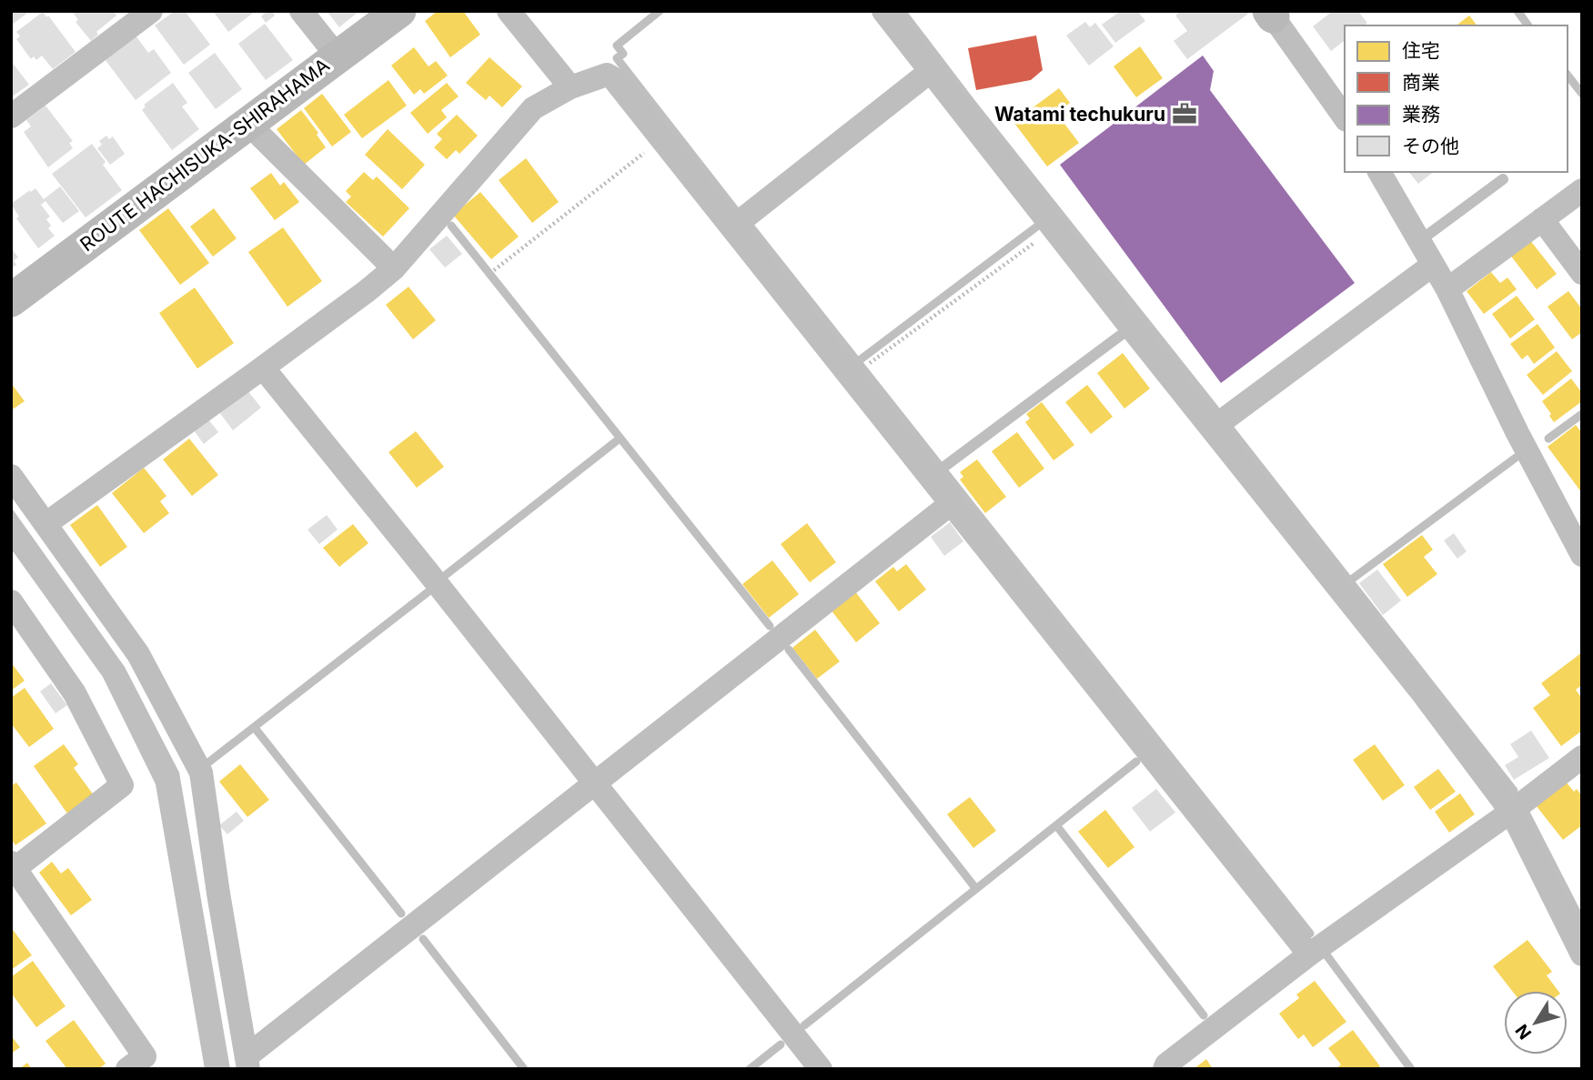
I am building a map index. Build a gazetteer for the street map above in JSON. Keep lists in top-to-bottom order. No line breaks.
{"streets":{"main road":["ROUTE HACHISUKA-SHIRAHAMA"]},"places":{"office":["Watami techukuru"]},"legend":["住宅","商業","業務","その他"],"north":"bottom left"}
